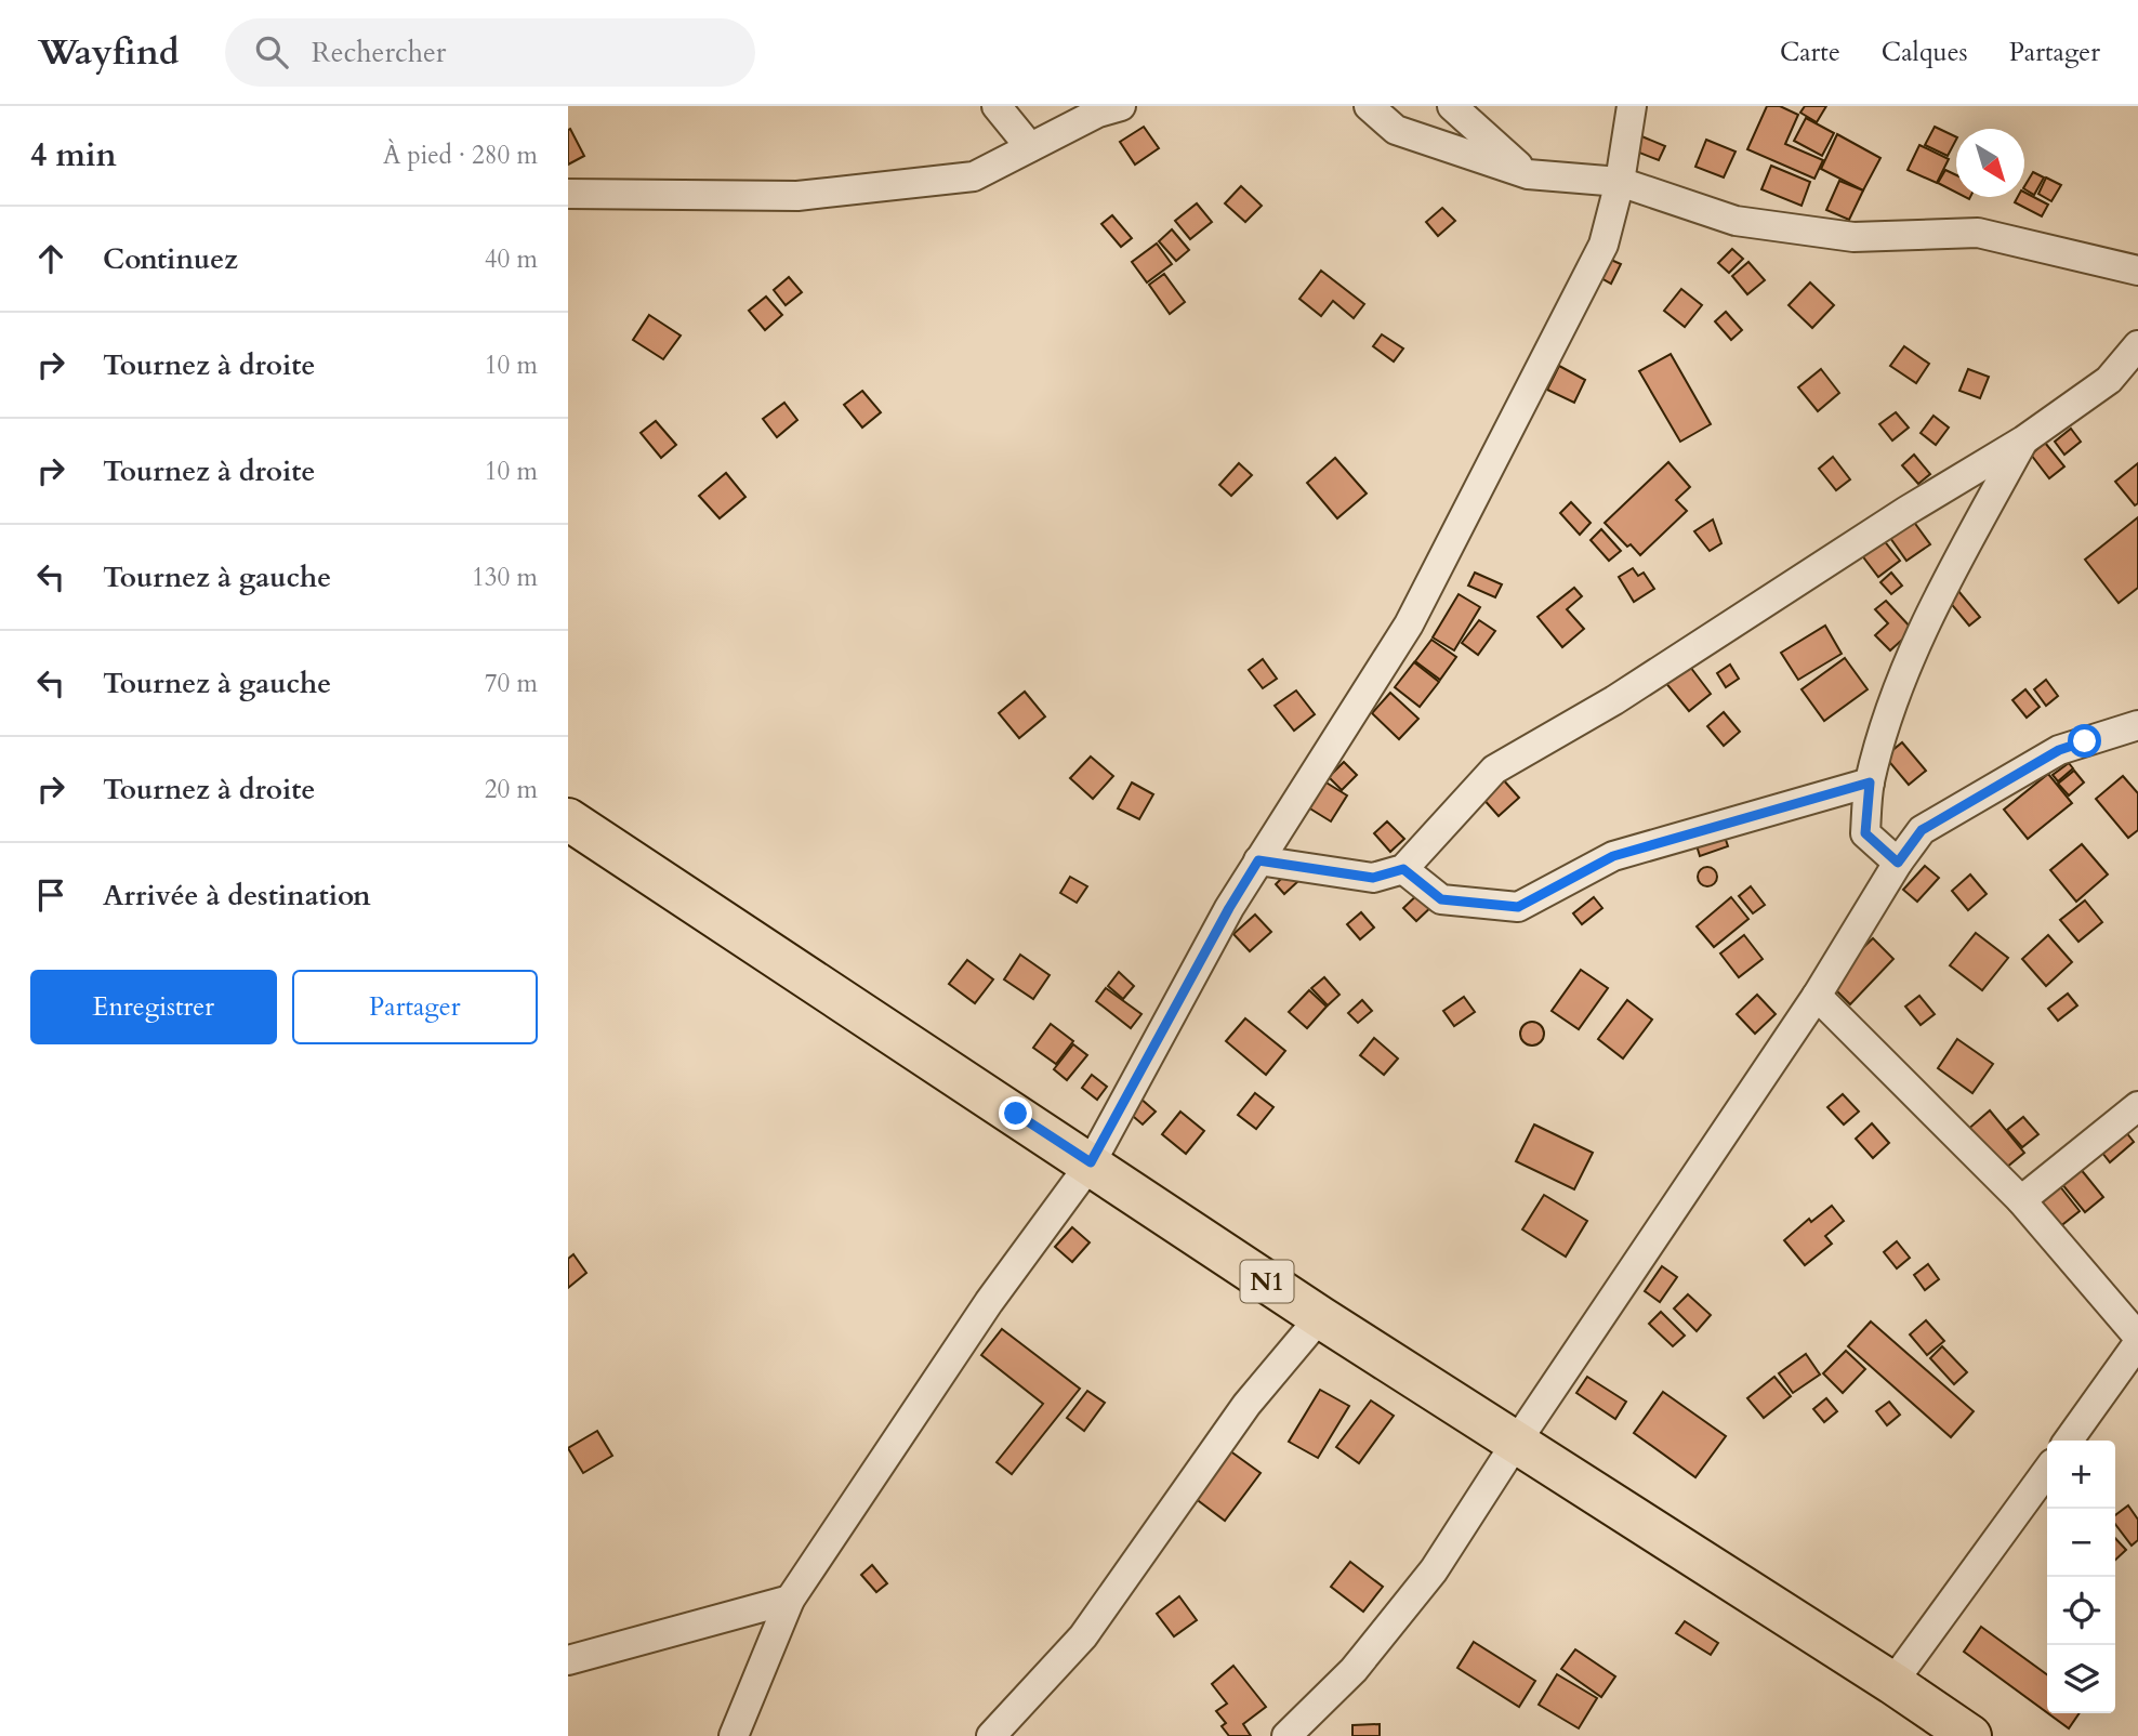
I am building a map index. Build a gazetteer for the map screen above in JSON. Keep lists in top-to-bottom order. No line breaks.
{"streets":{"main road":["N1"]},"north":"bottom right","page":{"header":"Wayfind","search":"Rechercher","nav":["Carte","Calques","Partager"],"heading":["4 min","À pied · 280 m"],"list":[["Continuez","40 m"],["Tournez à droite","10 m"],["Tournez à droite","10 m"],["Tournez à gauche","130 m"],["Tournez à gauche","70 m"],["Tournez à droite","20 m"],"Arrivée à destination"],"buttons":["Enregistrer","Partager"],"map_buttons":["+","−"]}}
